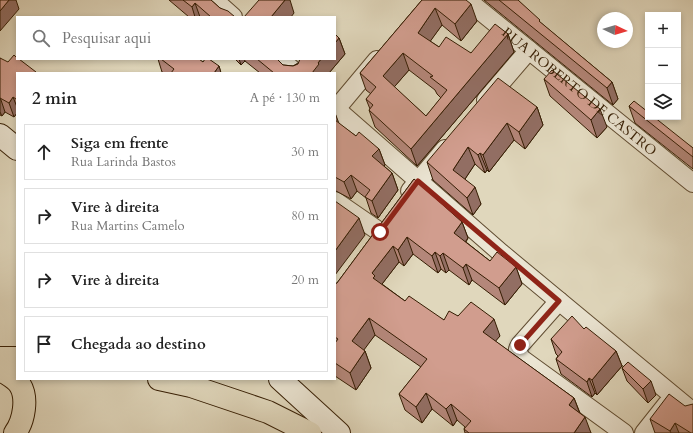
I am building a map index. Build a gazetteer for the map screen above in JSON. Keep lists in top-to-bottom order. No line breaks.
{"streets":{"street":["RUA ROBERTO DE CASTRO"]},"north":"right","page":{"map_buttons":["+","−"],"search":"Pesquisar aqui","heading":["2 min","A pé · 130 m"],"list":[["Siga em frente","Rua Larinda Bastos","30 m"],["Vire à direita","Rua Martins Camelo","80 m"],["Vire à direita","20 m"],"Chegada ao destino"]}}
